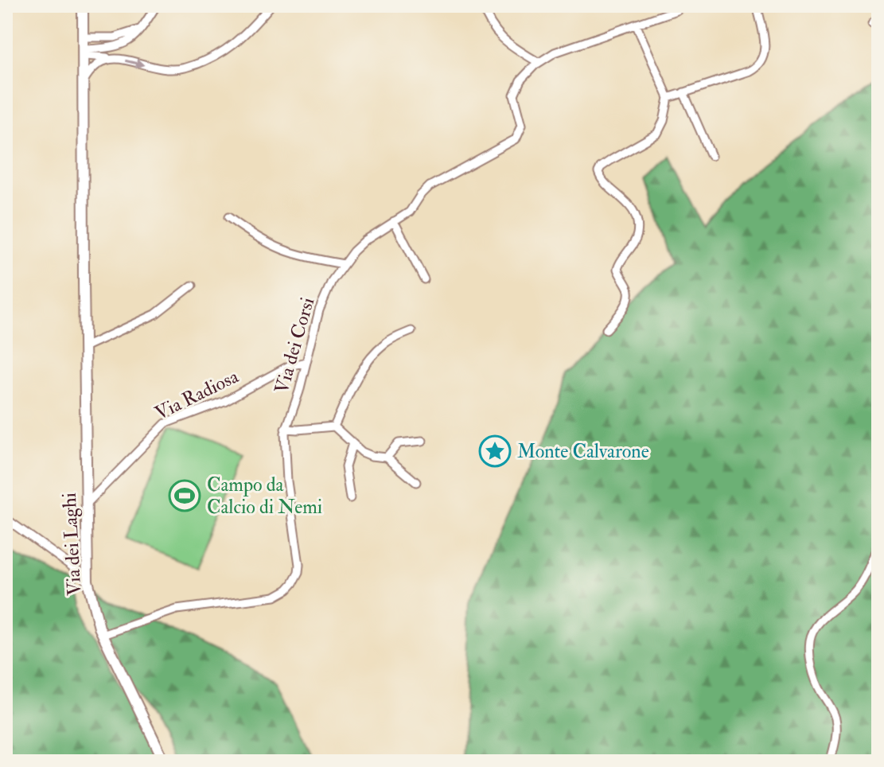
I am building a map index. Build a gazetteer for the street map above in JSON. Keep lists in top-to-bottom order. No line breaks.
{"streets":{"main road":["Via dei Laghi"],"street":["Via dei Corsi","Via Radiosa"]},"crossings":[["Via dei Corsi","Via Radiosa"],["Via dei Corsi","Via dei Laghi"],["Via Radiosa","Via dei Laghi"]],"places":{"place":["Monte Calvarone"],"sports":["Campo da Calcio di Nemi"]}}
